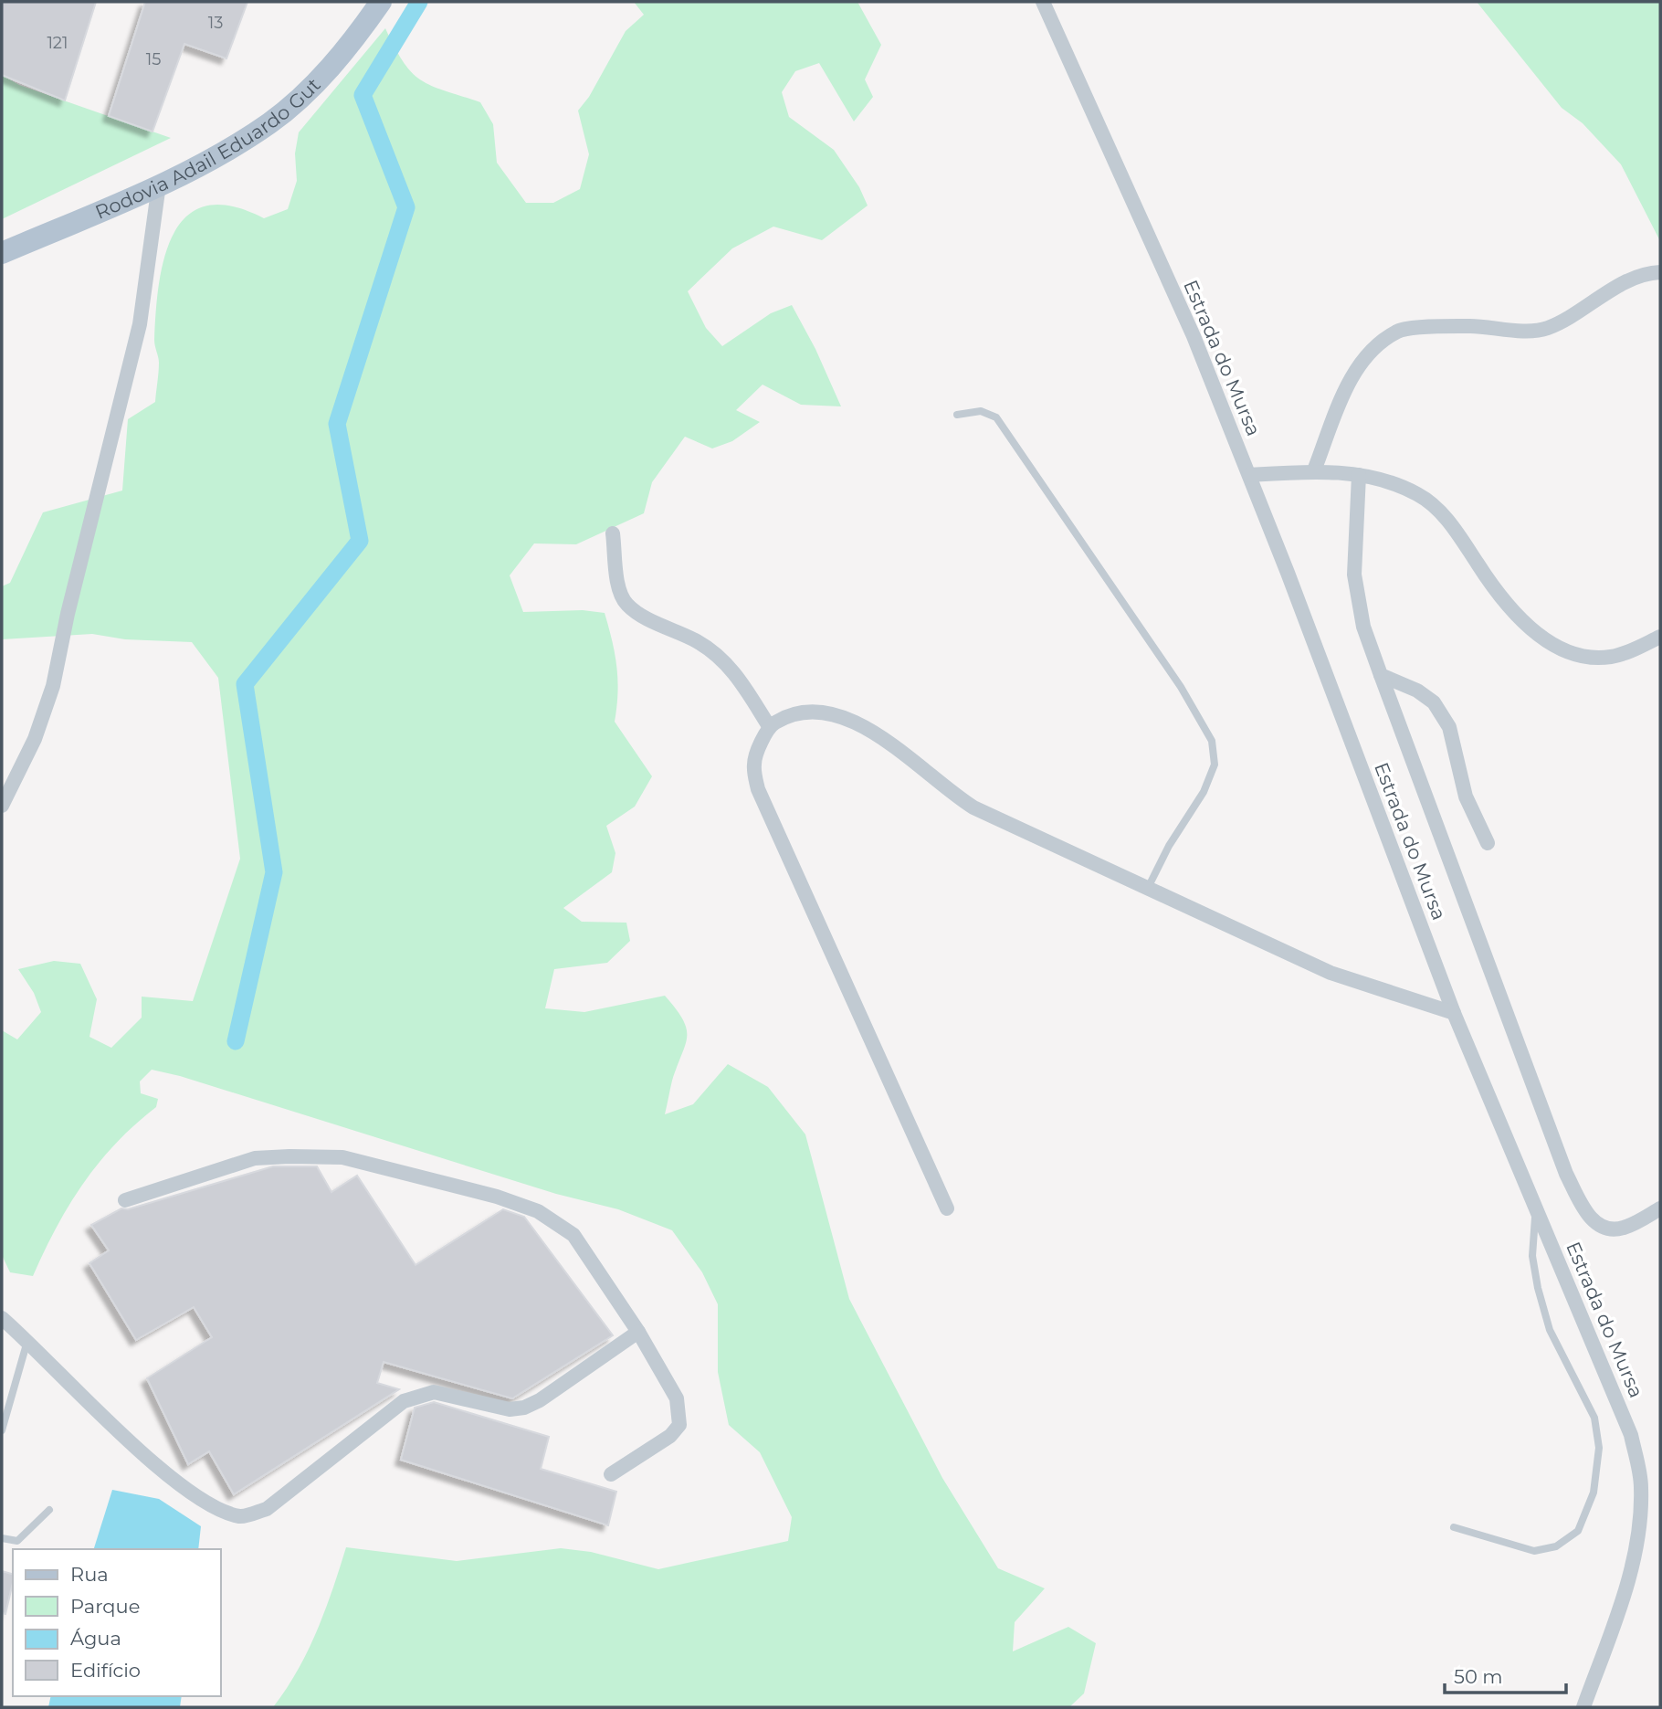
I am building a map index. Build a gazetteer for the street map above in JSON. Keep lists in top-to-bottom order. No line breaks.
{"streets":{"main road":["Rodovia Adail Eduardo Gut"],"street":["Estrada do Mursa"]},"house_numbers":["13","121","15"],"legend":["Rua","Parque","Água","Edifício"],"scale_bar":"50 m"}
